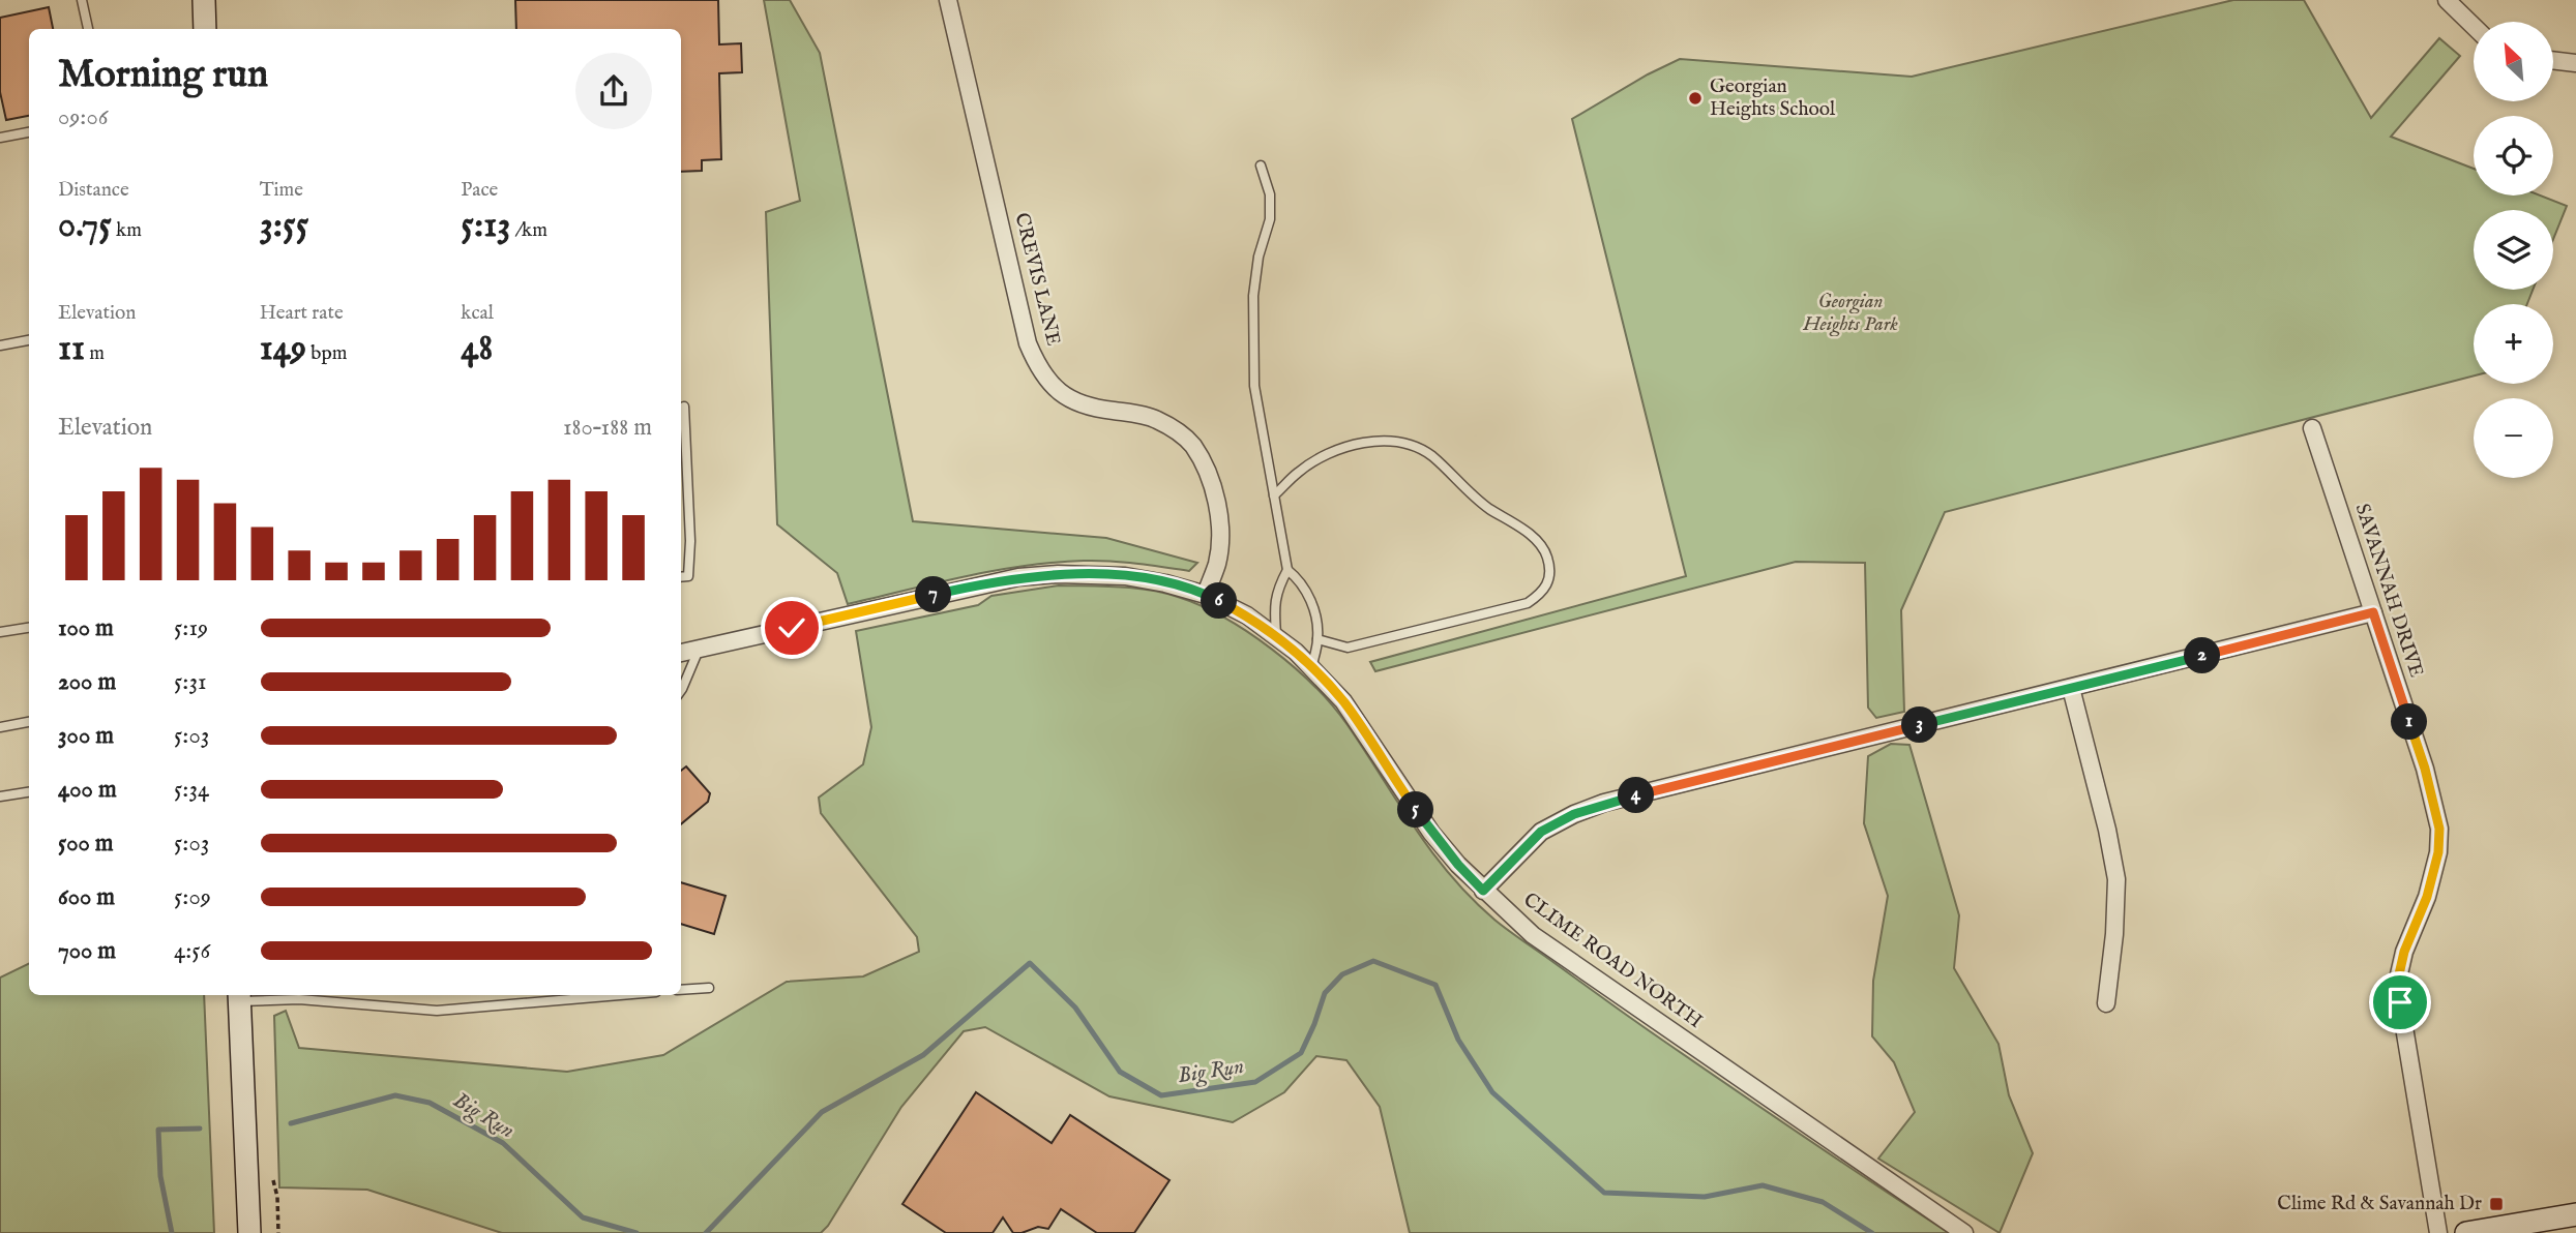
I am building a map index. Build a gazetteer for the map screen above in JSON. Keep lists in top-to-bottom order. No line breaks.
{"streets":{"street":["CREVIS LANE","SAVANNAH DRIVE","CLIME ROAD NORTH"]},"crossings":[["CREVIS LANE","CLIME ROAD NORTH"]],"water":["Big Run"],"parks":["Georgian Heights Park"],"places":{"other":["Georgian Heights School"],"transit":["Clime Rd & Savannah Dr"]},"north":"top left","page":{"map_buttons":["+","−"],"heading":["Morning run","09:06"],"stats":[["Distance","0.75 km"],["Time","3:55"],["Pace","5:13 /km"],["Elevation","11 m"],["Heart rate","149 bpm"],["kcal","48"]],"chart":["Elevation","180–188 m"],"pins":["7","6","2","1","3","4","5"],"list":[{"name":"100 m","note":"5:19"},{"name":"200 m","note":"5:31"},{"name":"300 m","note":"5:03"},{"name":"400 m","note":"5:34"},{"name":"500 m","note":"5:03"},{"name":"600 m","note":"5:09"},{"name":"700 m","note":"4:56"}]}}
